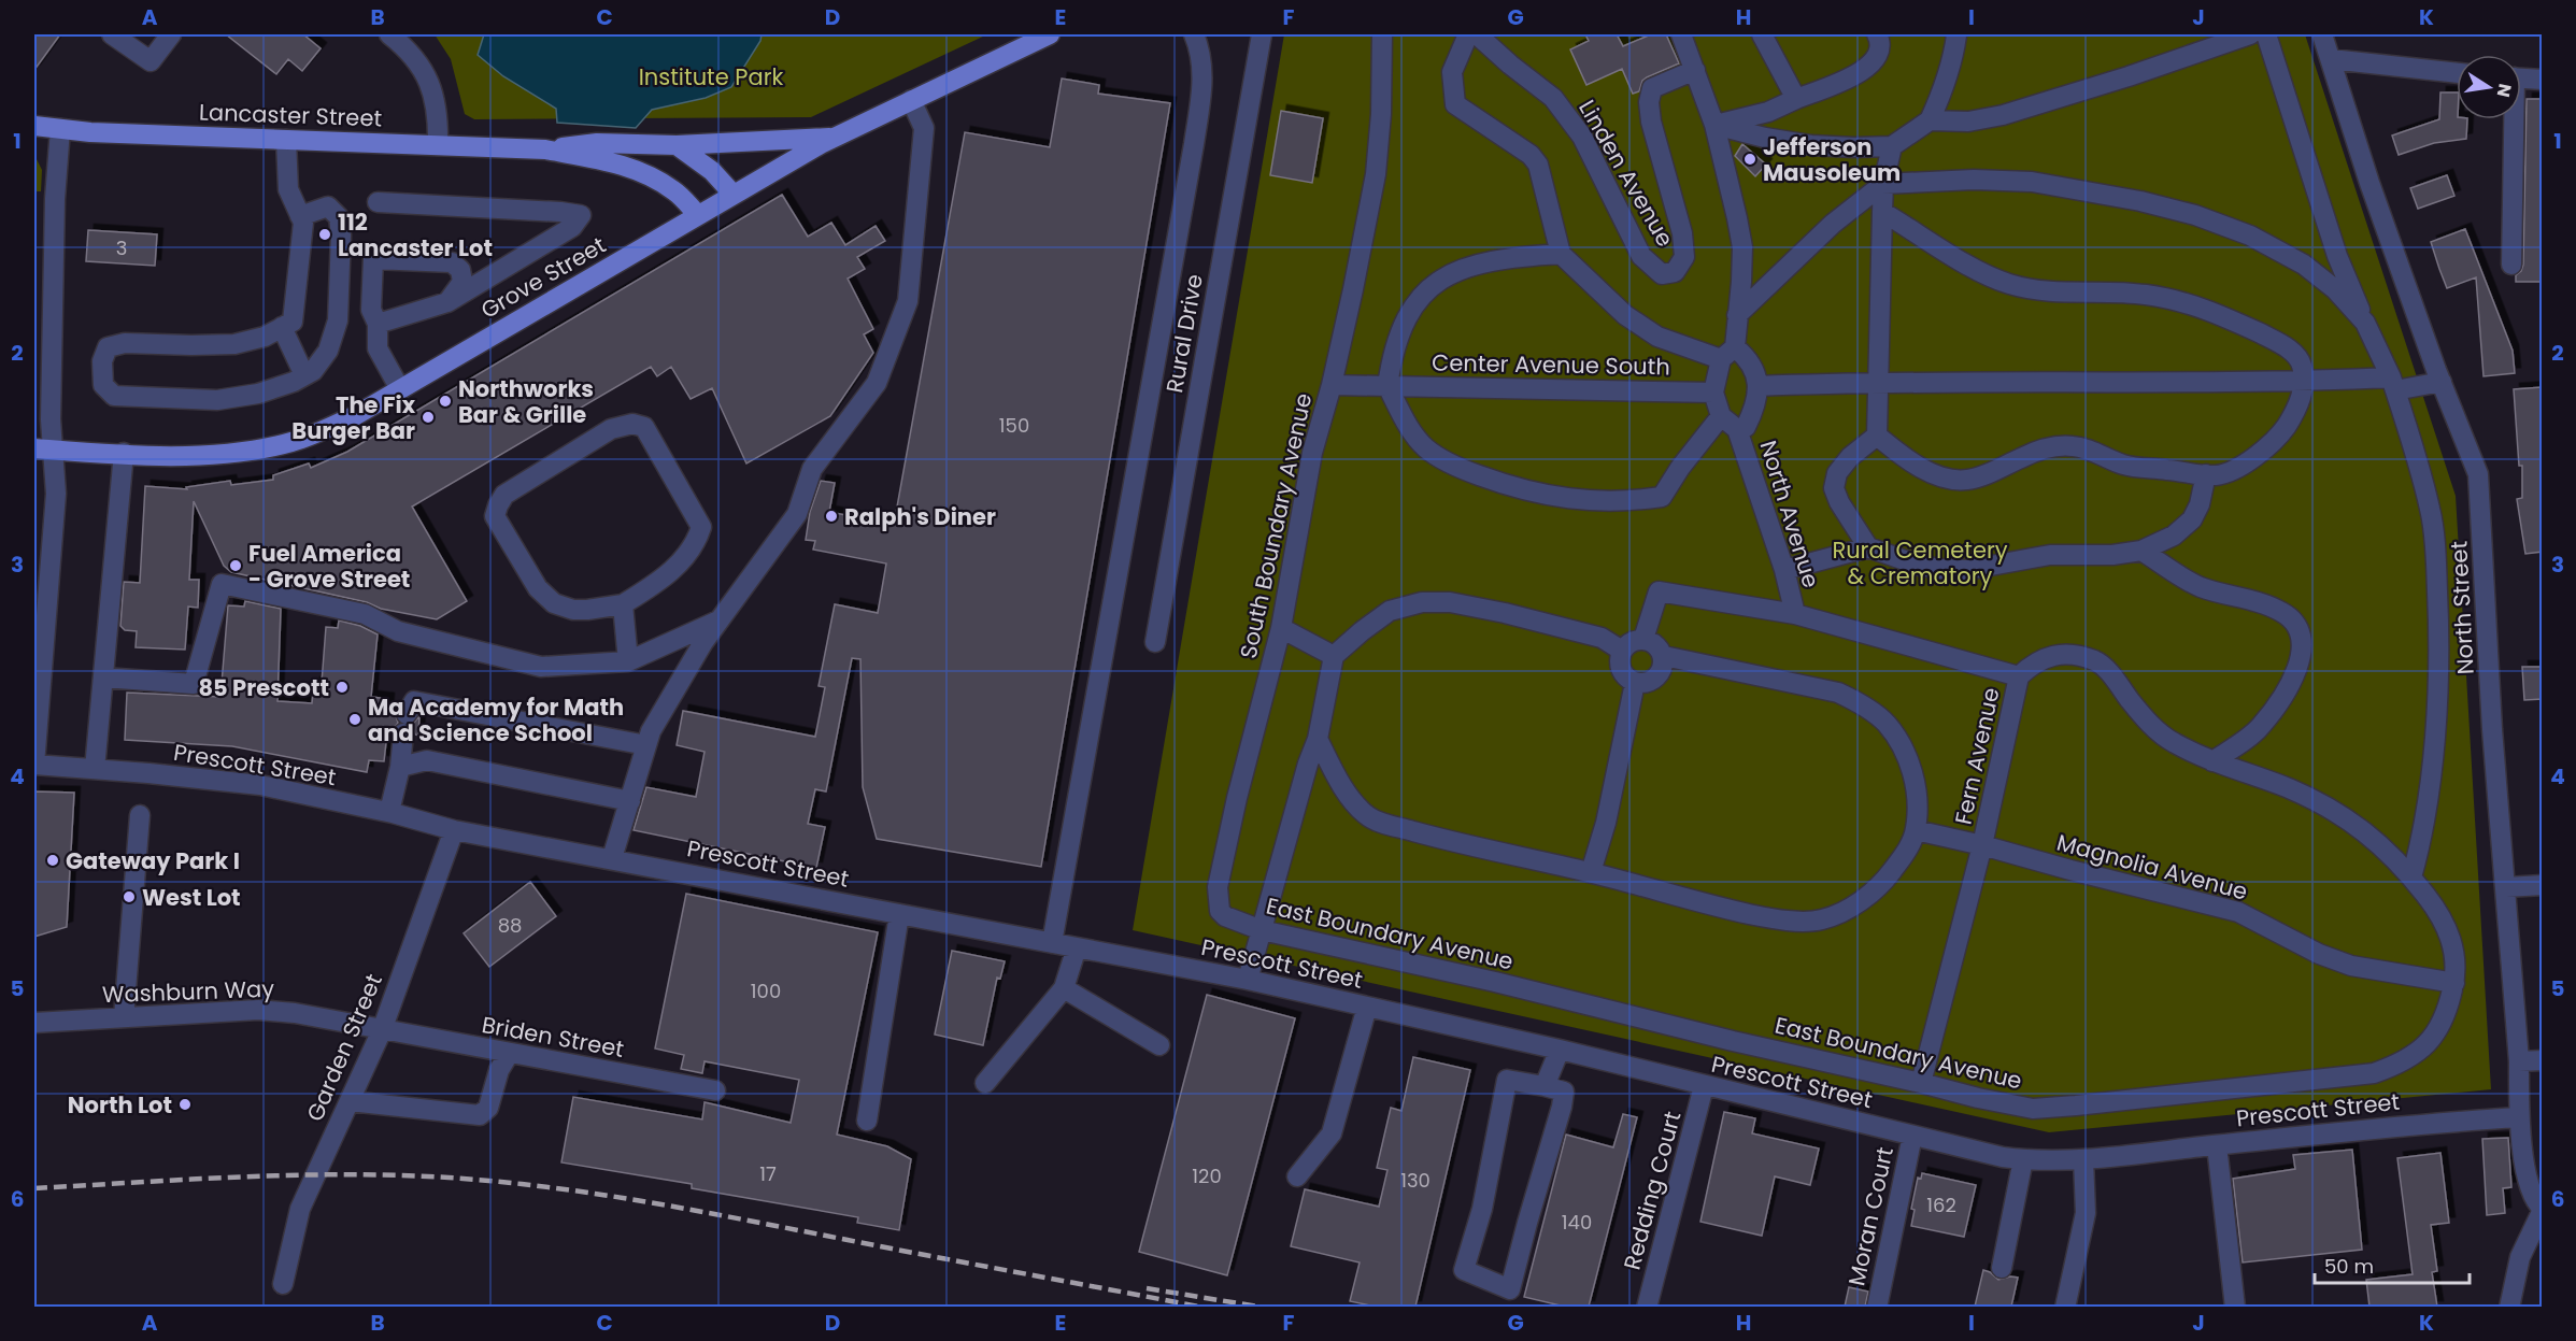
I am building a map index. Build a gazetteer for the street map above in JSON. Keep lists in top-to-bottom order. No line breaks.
{"streets":{"main road":["Lancaster Street","Grove Street"],"street":["Linden Avenue","Rural Drive","Center Avenue South","North Avenue","South Boundary Avenue","North Street","Fern Avenue","Prescott Street","Magnolia Avenue","East Boundary Avenue","Washburn Way","Briden Street","Garden Street","Redding Court","Moran Court"]},"crossings":[["Lancaster Street","Grove Street"],["Center Avenue South","South Boundary Avenue"],["South Boundary Avenue","East Boundary Avenue"],["North Street","Prescott Street"],["Fern Avenue","Magnolia Avenue"],["Fern Avenue","East Boundary Avenue"],["Prescott Street","Garden Street"],["Prescott Street","Redding Court"],["Prescott Street","Moran Court"],["Magnolia Avenue","East Boundary Avenue"],["Washburn Way","Briden Street"],["Washburn Way","Garden Street"],["Briden Street","Garden Street"]],"parks":["Institute Park","Rural Cemetery & Crematory"],"places":["Jefferson Mausoleum","112 Lancaster Lot","Northworks Bar & Grille","The Fix Burger Bar","Ralph's Diner","Fuel America - Grove Street","85 Prescott","Ma Academy for Math and Science School","Gateway Park I","West Lot","North Lot"],"house_numbers":["3","150","88","100","17","120","130","162","140"],"scale_bar":"50 m","north":"right","grid":{"columns":["A","B","C","D","E","F","G","H","I","J","K"],"rows":["1","2","3","4","5","6"]}}
